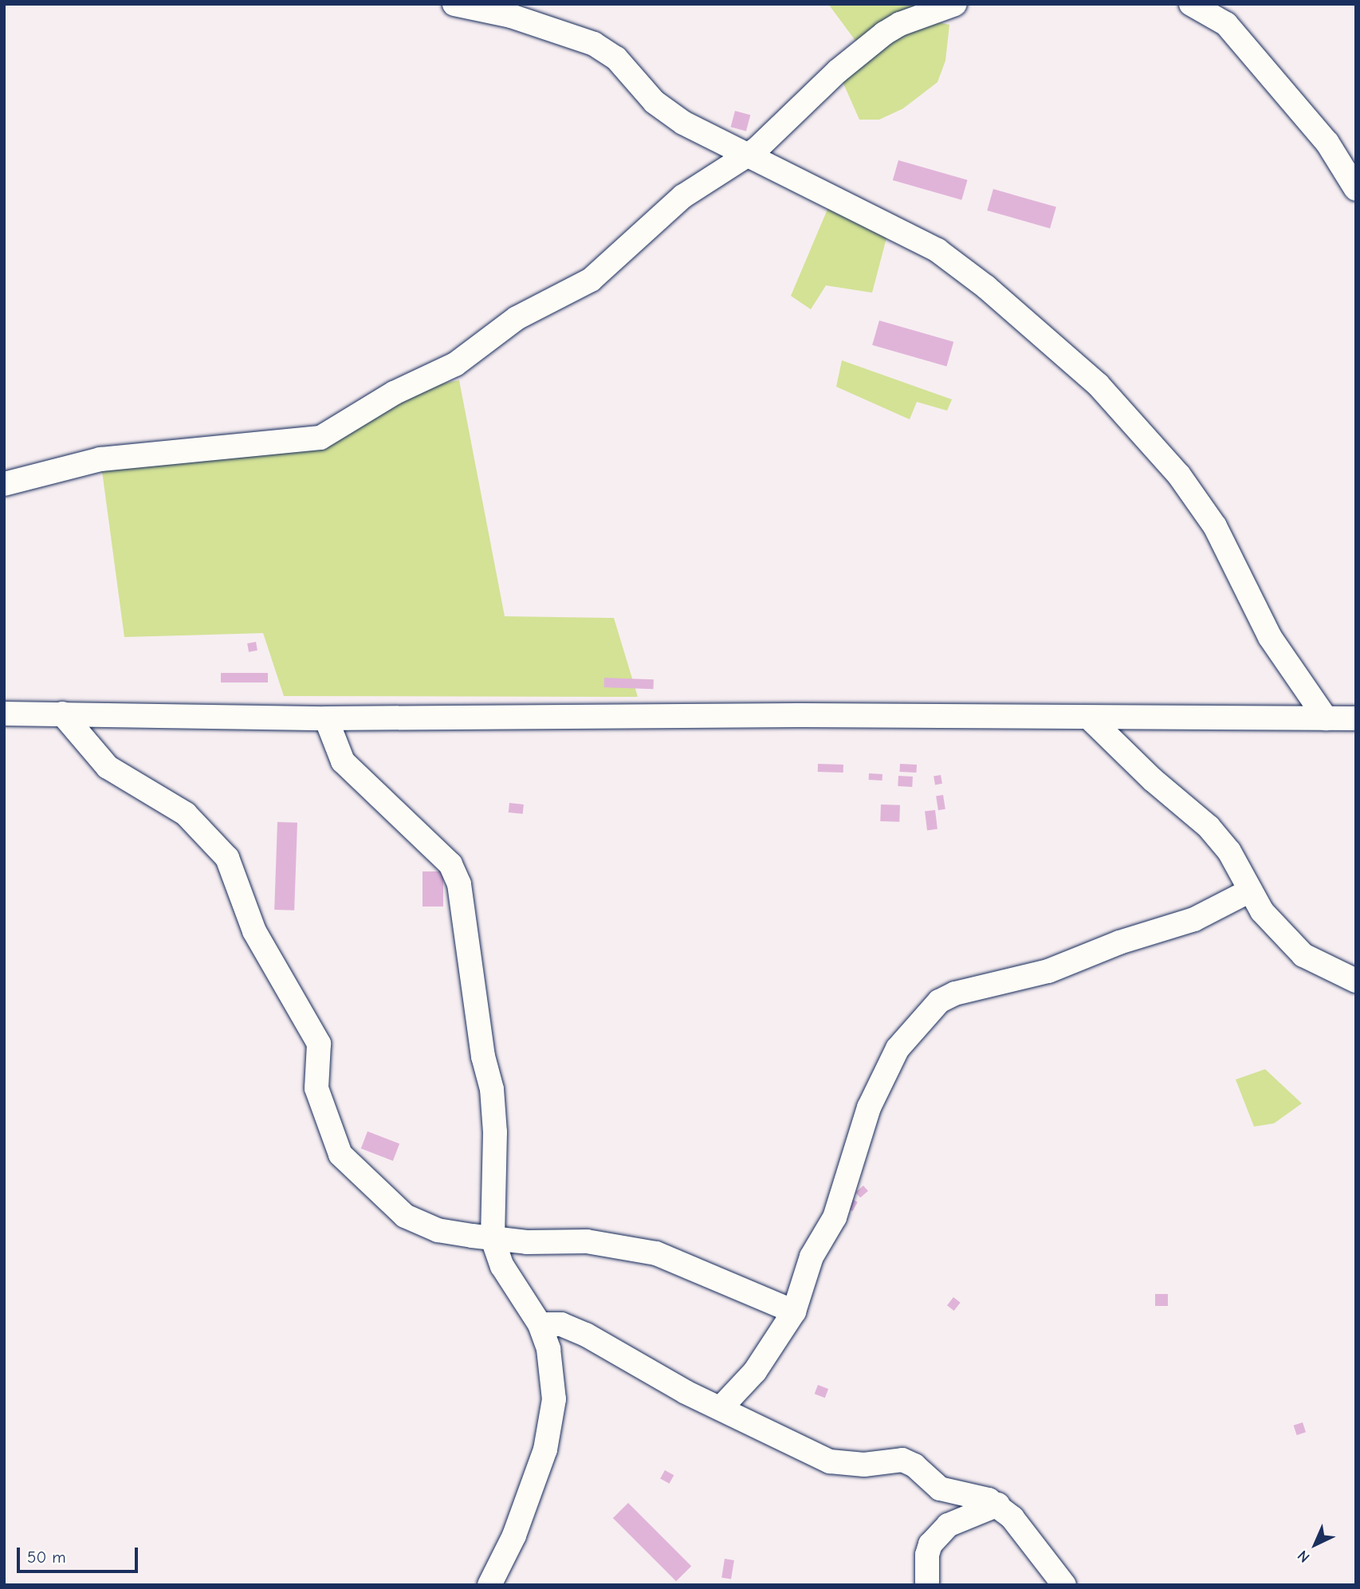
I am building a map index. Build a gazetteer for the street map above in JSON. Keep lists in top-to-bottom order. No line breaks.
{"scale_bar":"50 m","north":"bottom left"}
